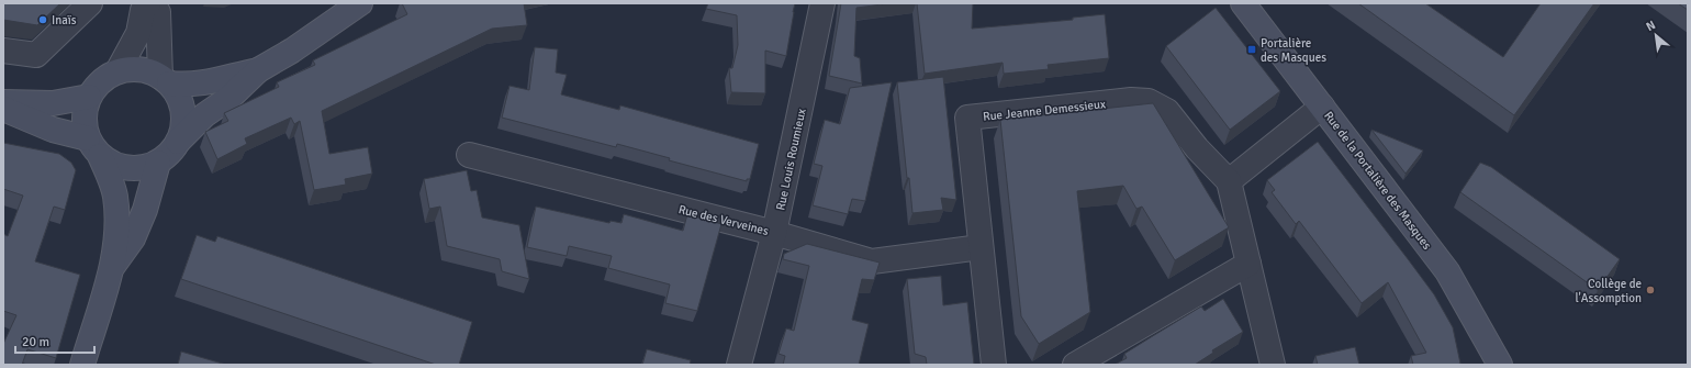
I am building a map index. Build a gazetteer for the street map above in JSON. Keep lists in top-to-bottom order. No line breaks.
{"streets":{"main road":["Rue de la Portalière des Masques"],"street":["Rue Jeanne Demessieux","Rue Louis Roumieux","Rue des Verveines"]},"crossings":[["Rue Jeanne Demessieux","Rue des Verveines"],["Rue Louis Roumieux","Rue des Verveines"]],"places":{"other":["Inaïs","Collège de l'Assomption"],"transit":["Portalière des Masques"]},"scale_bar":"20 m","north":"top left"}
